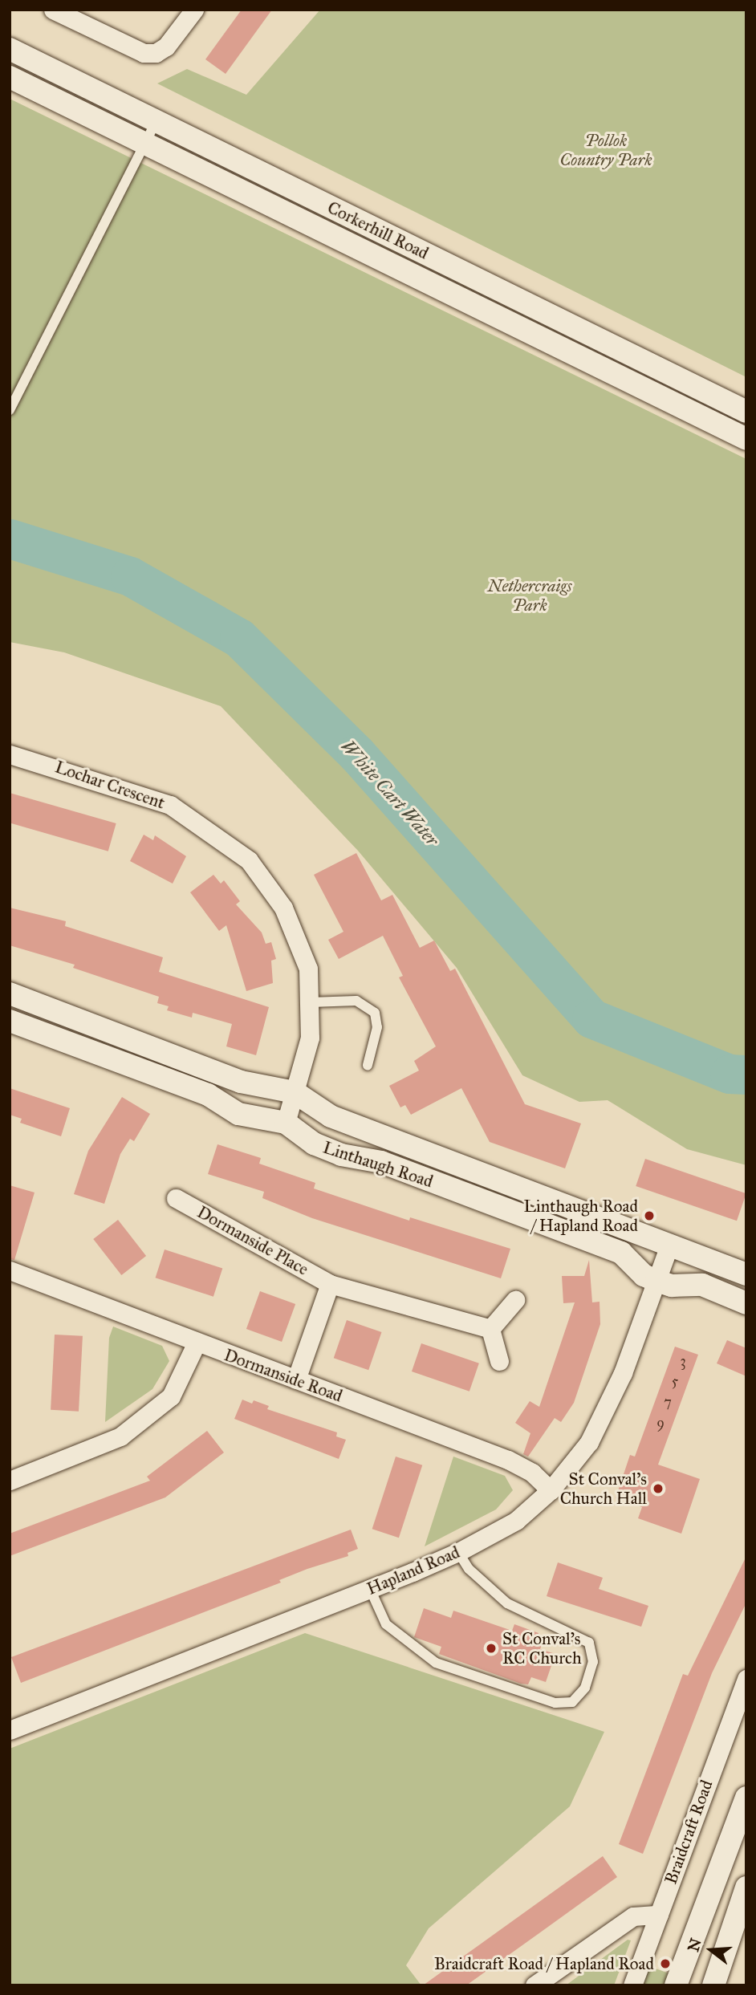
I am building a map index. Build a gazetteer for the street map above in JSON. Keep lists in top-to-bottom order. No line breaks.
{"streets":{"street":["Corkerhill Road","Lochar Crescent","Linthaugh Road","Dormanside Place","Dormanside Road","Hapland Road","Braidcraft Road"]},"crossings":[["Lochar Crescent","Linthaugh Road"],["Linthaugh Road","Hapland Road"],["Dormanside Road","Hapland Road"]],"water":["White Cart Water"],"parks":["Pollok Country Park","Nethercraigs Park"],"places":["Linthaugh Road / Hapland Road","St Conval's Church Hall","St Conval's RC Church","Braidcraft Road / Hapland Road"],"house_numbers":["3","5","7","9"],"north":"left"}
